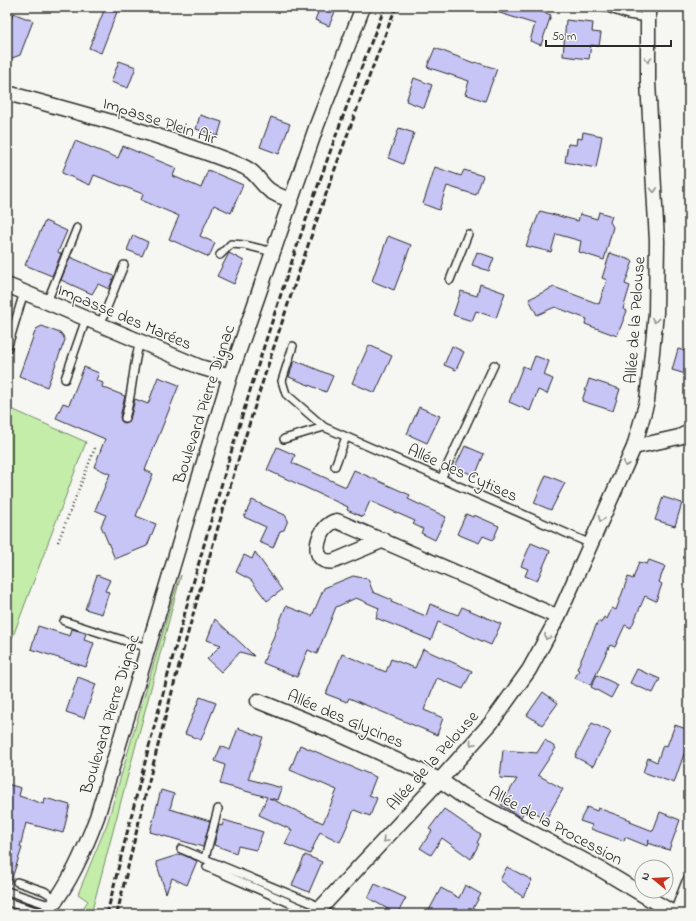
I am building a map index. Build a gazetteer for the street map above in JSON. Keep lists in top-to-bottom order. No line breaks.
{"streets":{"street":["Impasse Plein Air","Impasse des Marées","Allée de la Pelouse","Boulevard Pierre Dignac","Allée des Glycines","Allée de la Procession"],"lane":["Allée des Cytises"]},"crossings":[["Impasse Plein Air","Boulevard Pierre Dignac"],["Impasse des Marées","Boulevard Pierre Dignac"],["Allée de la Pelouse","Allée des Cytises"],["Allée de la Pelouse","Allée des Glycines"],["Allée de la Pelouse","Allée de la Procession"],["Allée des Glycines","Allée de la Procession"]],"one_way":["Allée de la Pelouse"],"scale_bar":"50 m","north":"left"}
